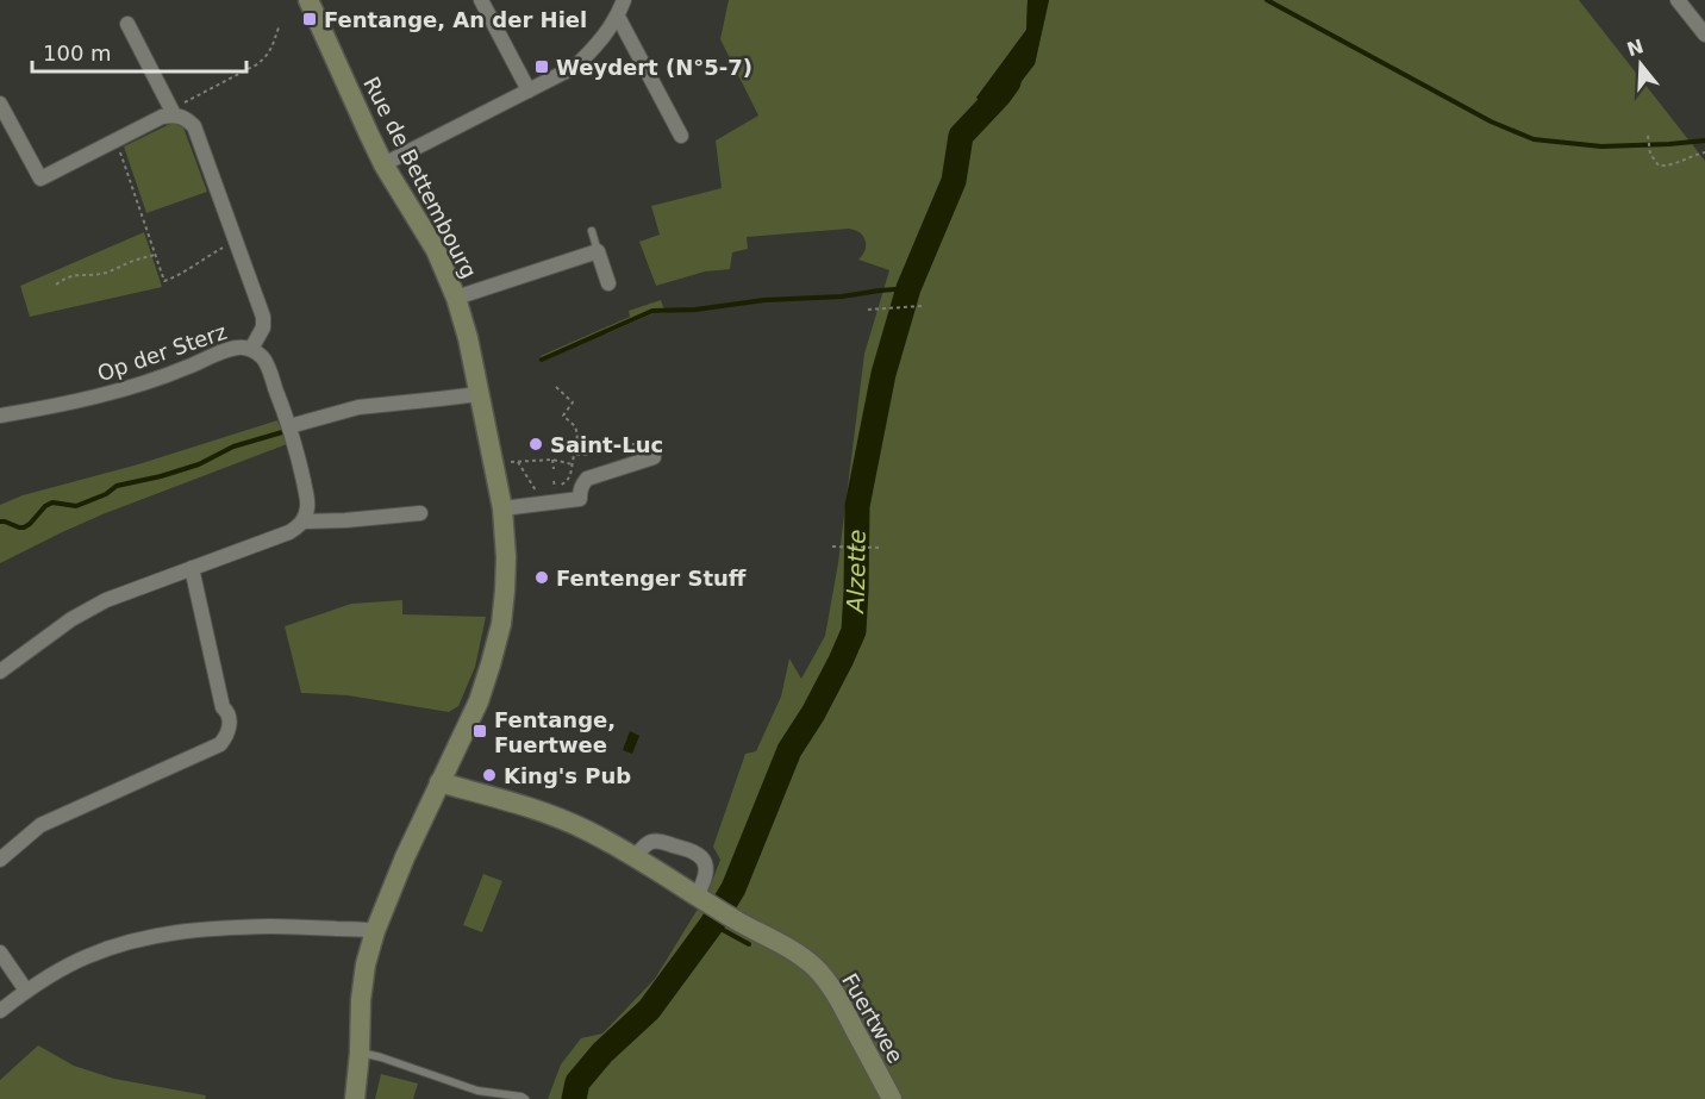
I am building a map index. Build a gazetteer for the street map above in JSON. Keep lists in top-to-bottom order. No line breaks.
{"streets":{"main road":["Rue de Bettembourg","Fuertwee"],"street":["Op der Sterz"]},"water":["Alzette"],"places":{"transit":["Fentange, An der Hiel","Weydert (N°5-7)","Fentange, Fuertwee"],"other":["Saint-Luc","Fentenger Stuff","King's Pub"]},"scale_bar":"100 m","north":"top"}
